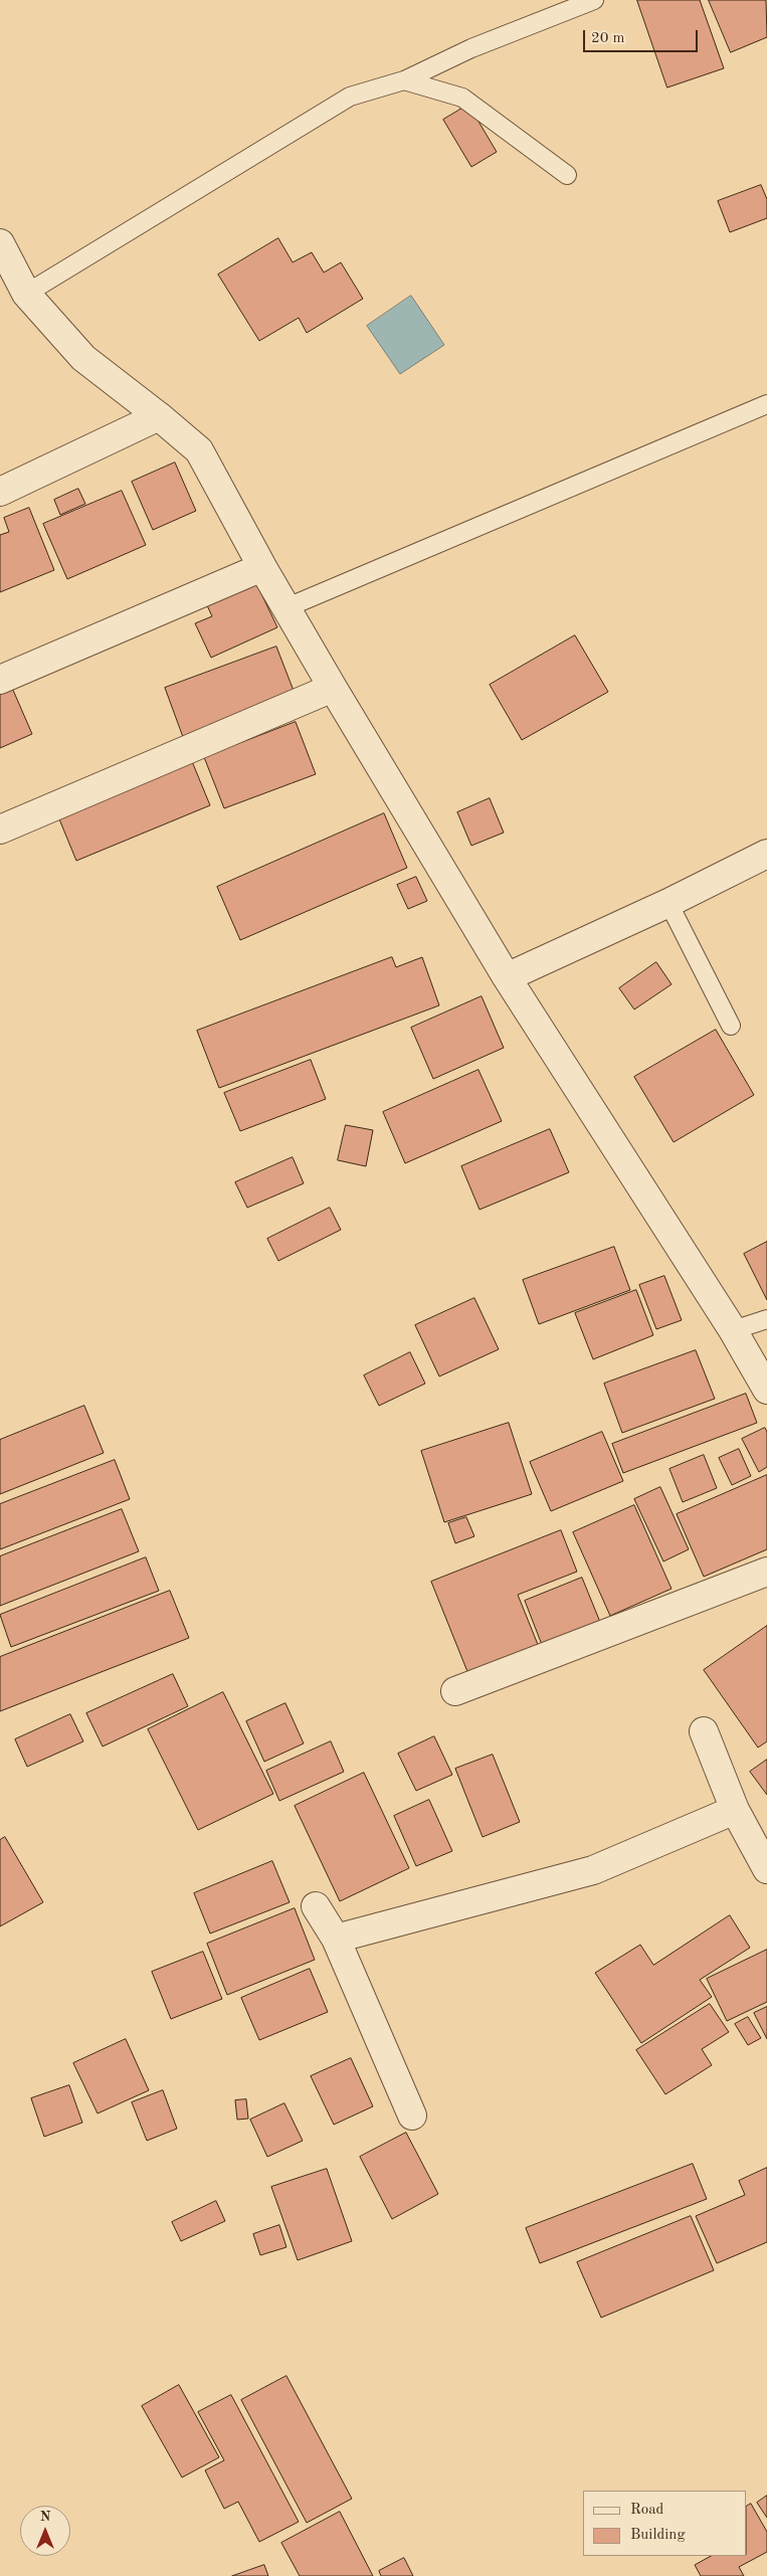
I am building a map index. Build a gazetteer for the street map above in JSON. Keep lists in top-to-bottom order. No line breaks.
{"legend":["Road","Building"],"scale_bar":"20 m","north":"top"}
